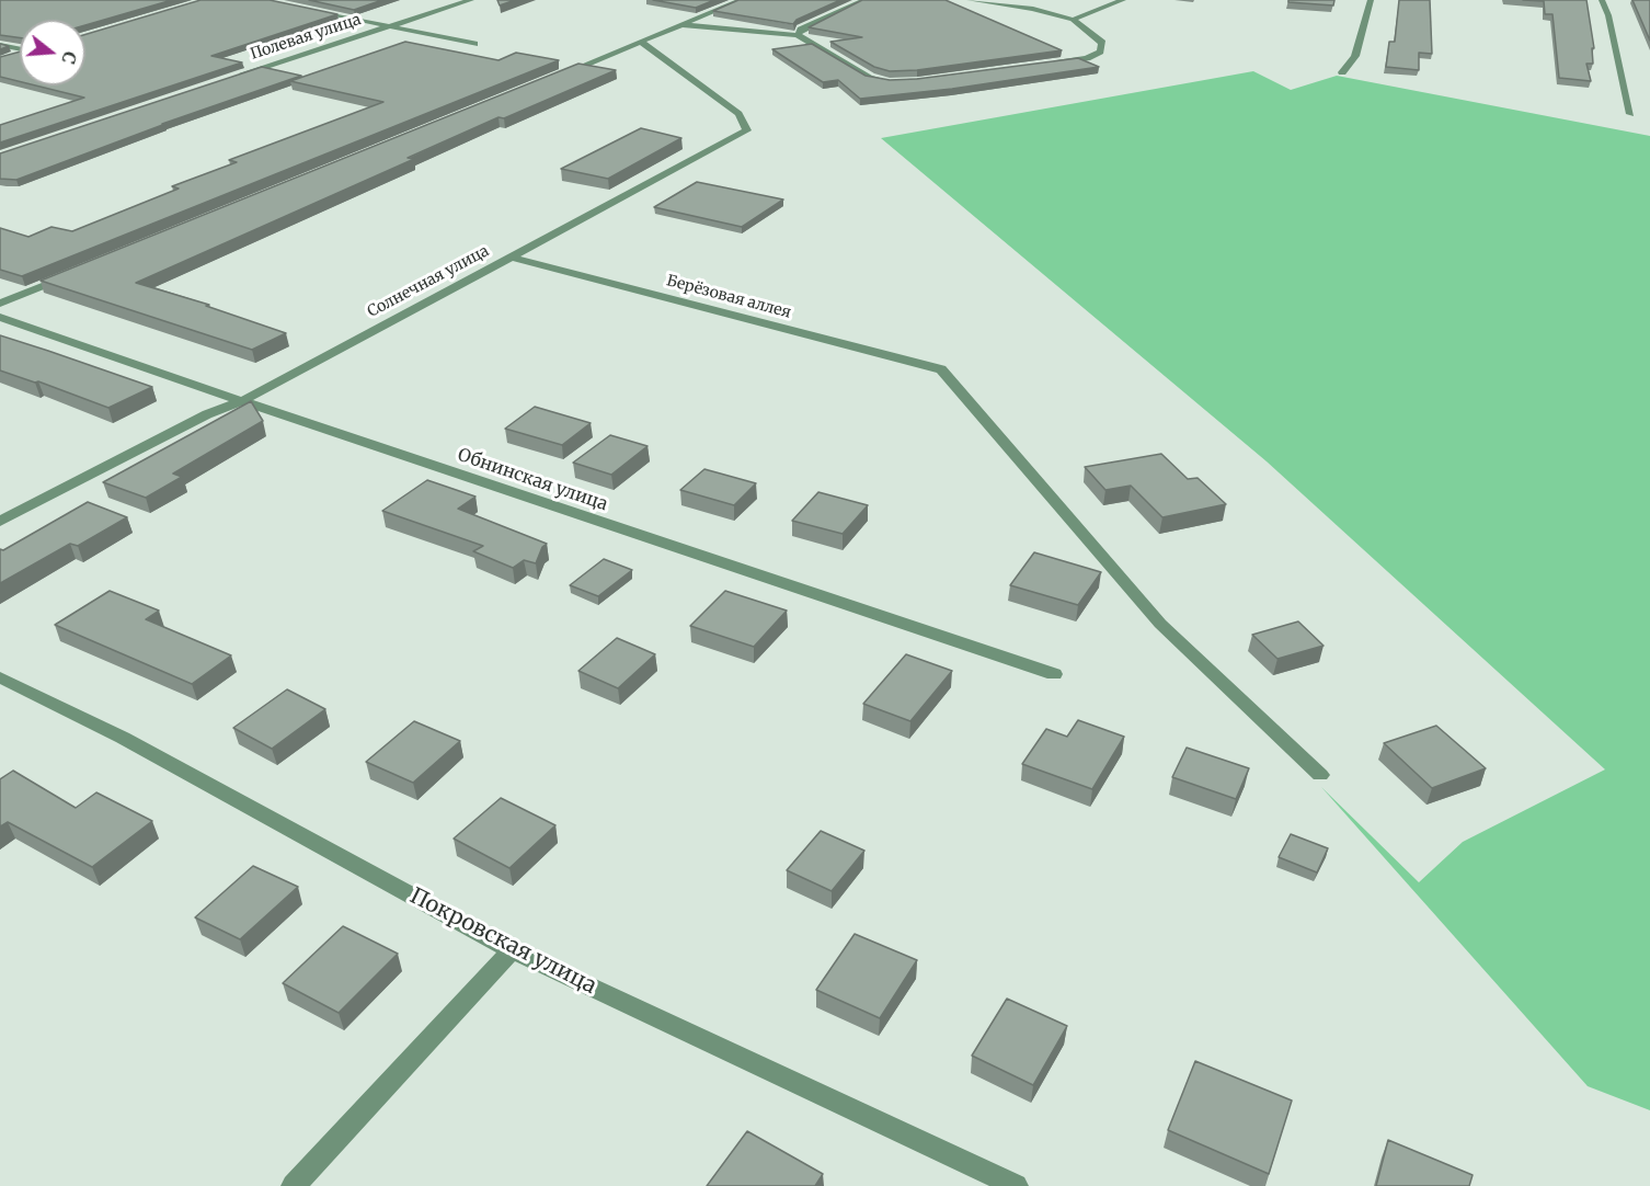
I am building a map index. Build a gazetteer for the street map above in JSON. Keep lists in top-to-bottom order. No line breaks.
{"streets":{"street":["Полевая улица","Солнечная улица","Берёзовая аллея","Обнинская улица","Покровская улица"]},"crossings":[["Солнечная улица","Берёзовая аллея"],["Солнечная улица","Обнинская улица"]],"north":"right"}
